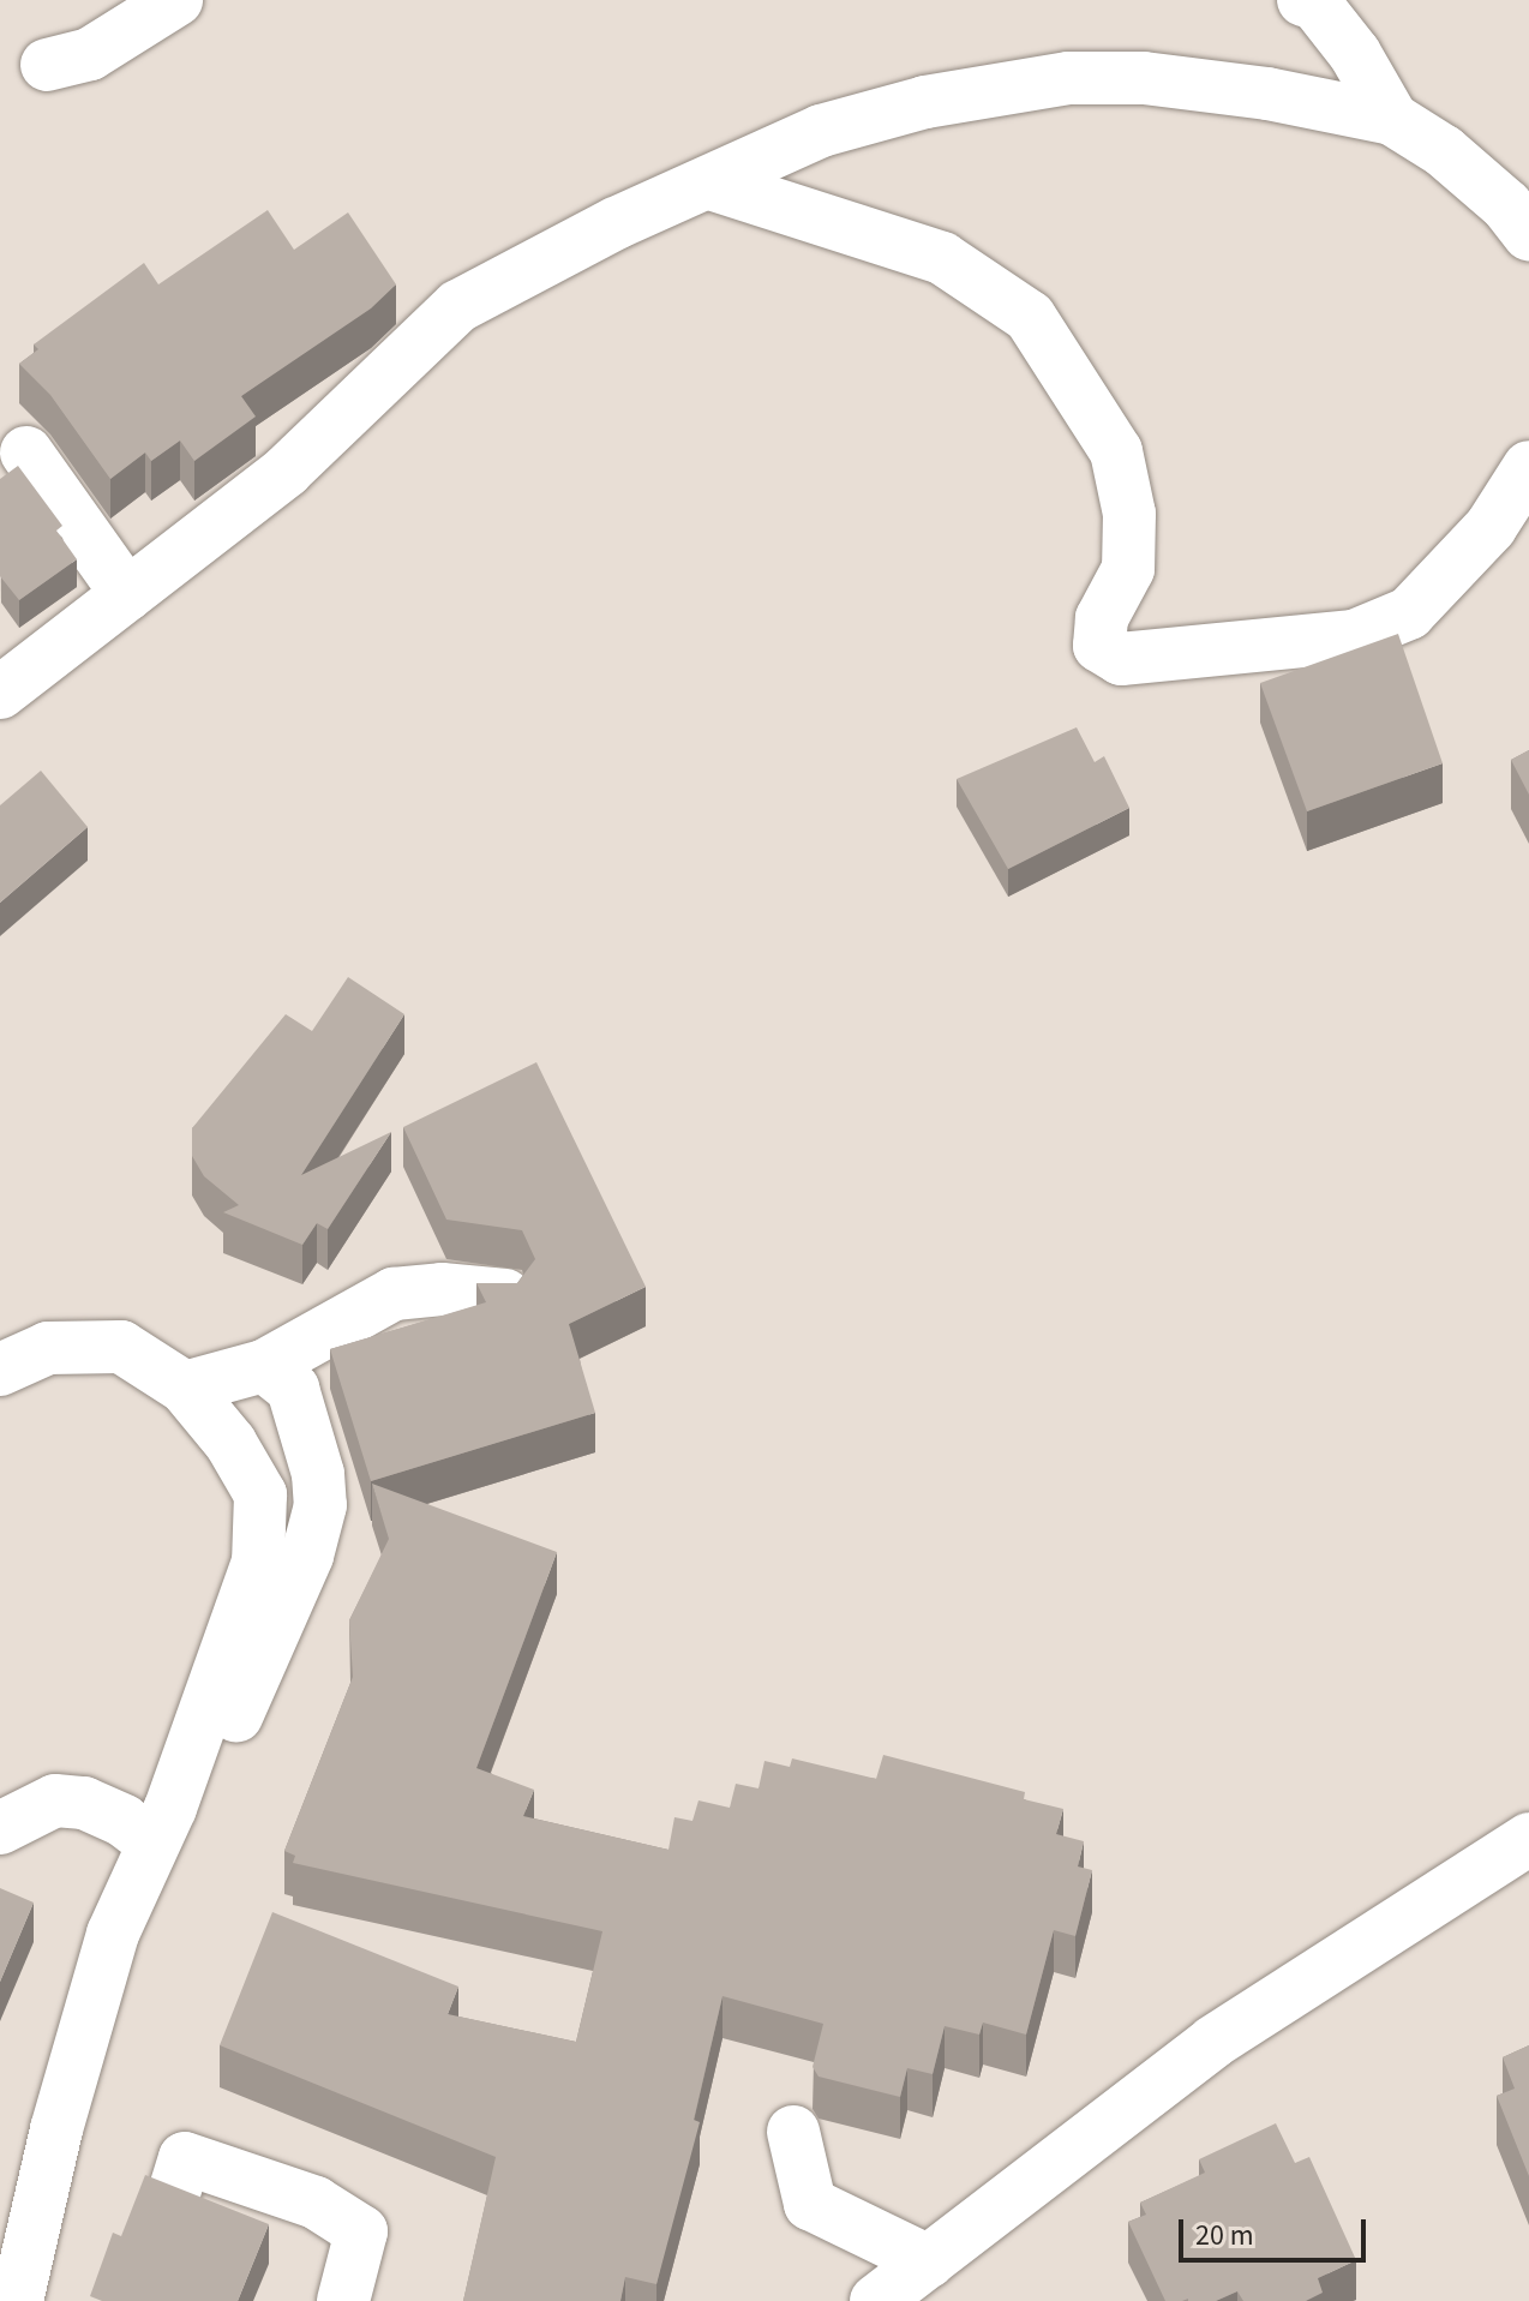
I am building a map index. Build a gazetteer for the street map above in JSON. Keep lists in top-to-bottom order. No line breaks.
{"scale_bar":"20 m"}
